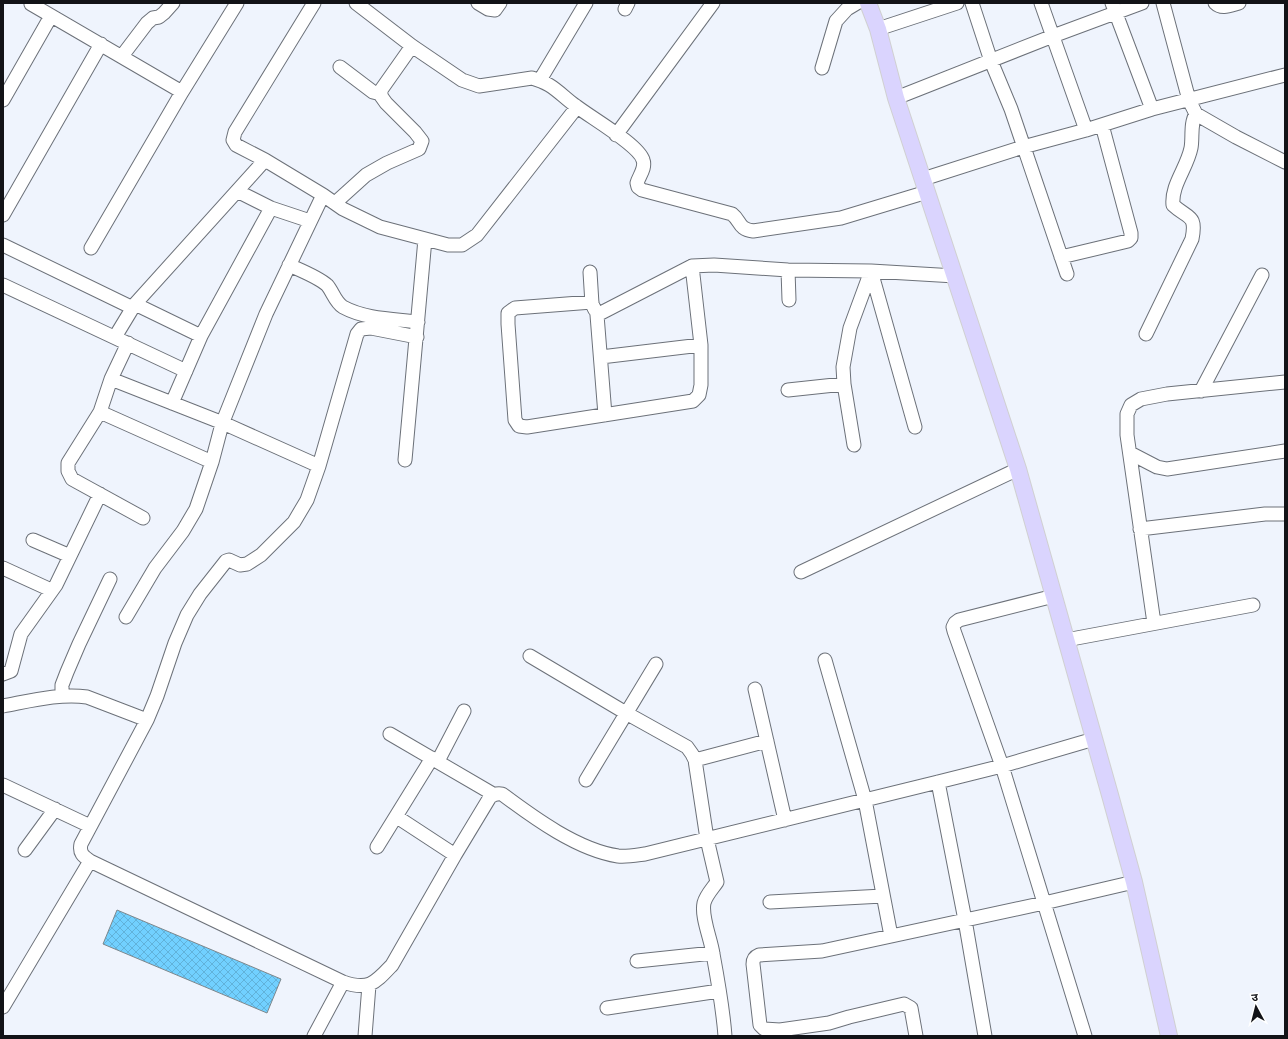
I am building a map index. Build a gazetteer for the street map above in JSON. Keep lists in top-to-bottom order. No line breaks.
{"north":"top"}
